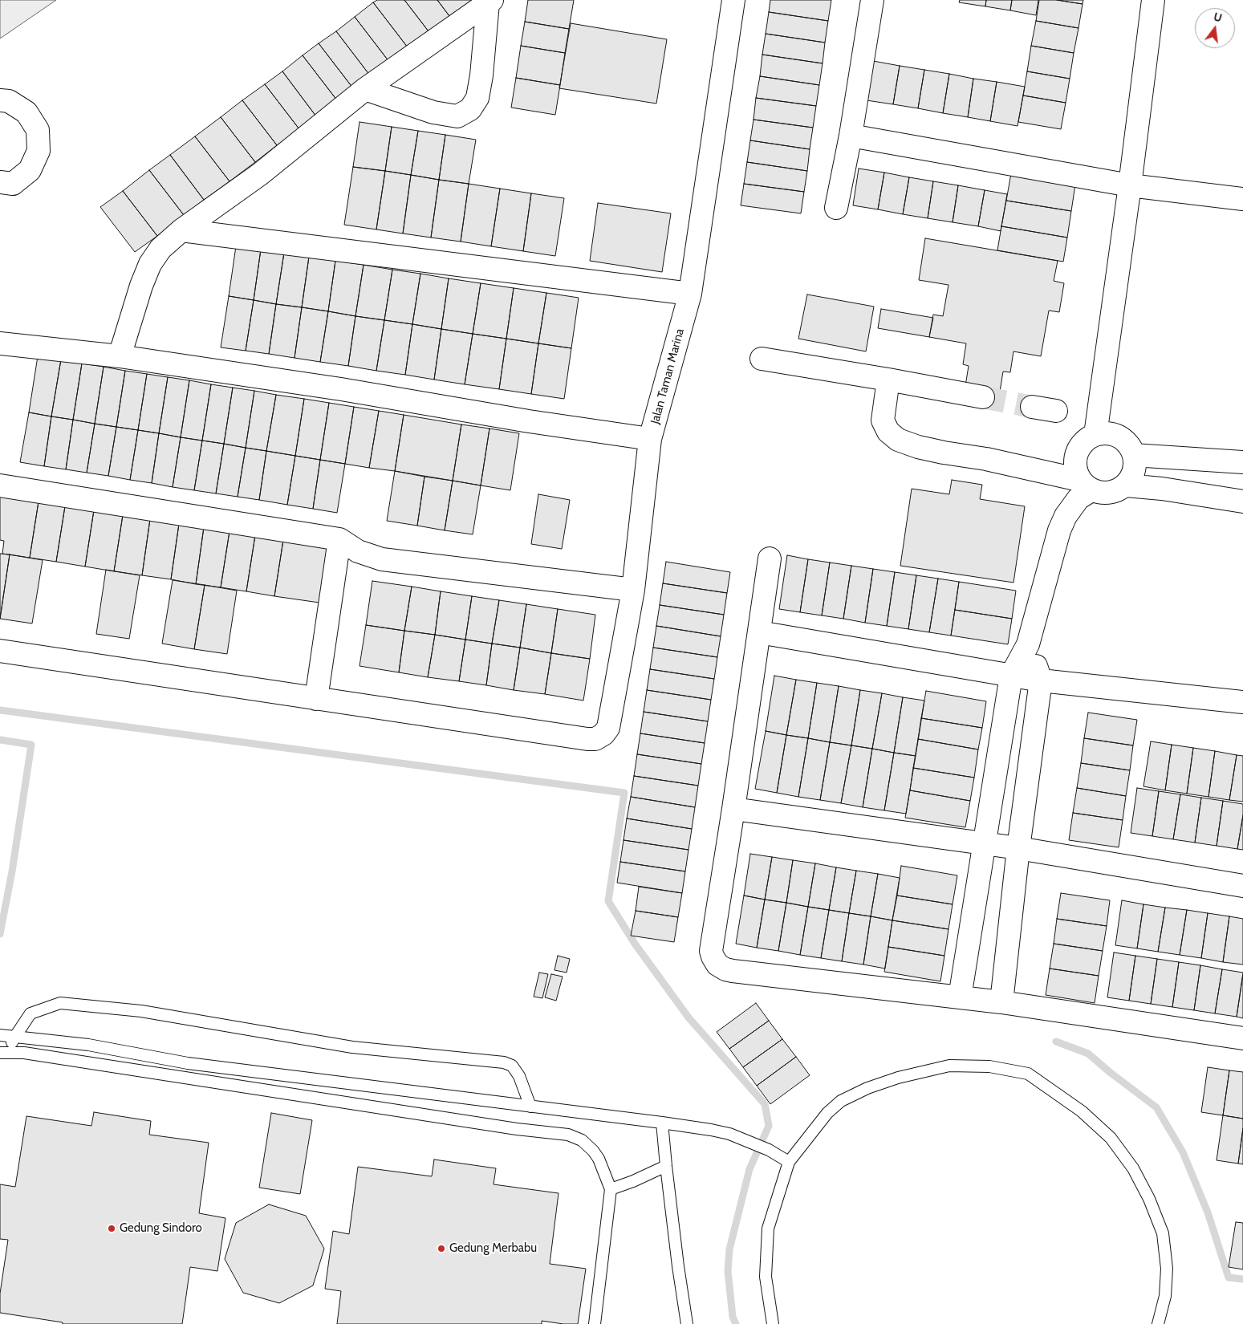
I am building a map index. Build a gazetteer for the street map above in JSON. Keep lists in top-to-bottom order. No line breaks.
{"streets":{"street":["Jalan Taman Marina"]},"places":["Gedung Sindoro","Gedung Merbabu"],"north":"top"}
